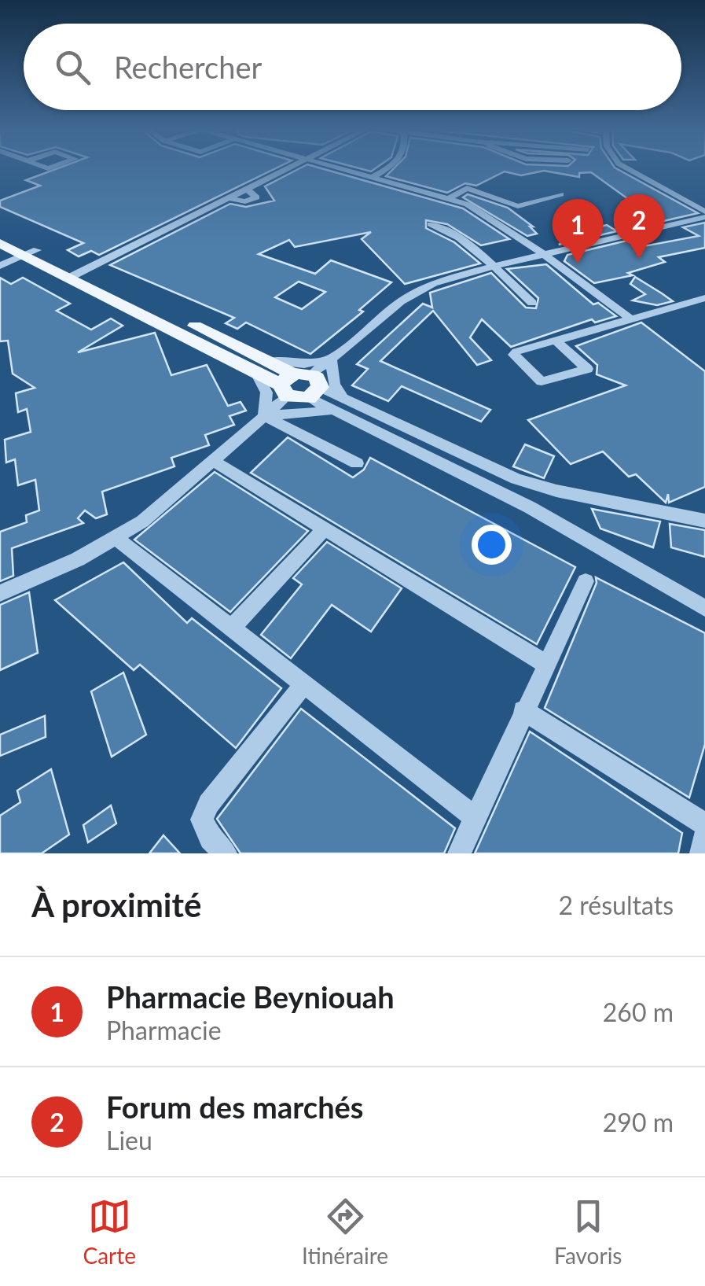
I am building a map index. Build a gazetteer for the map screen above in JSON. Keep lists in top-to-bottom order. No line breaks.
{"page":{"search":"Rechercher","pins":["2","1"],"heading":["À proximité","2 résultats"],"list":[{"mark":"1","name":"Pharmacie Beyniouah","note":"Pharmacie","value":"260 m"},{"mark":"2","name":"Forum des marchés","note":"Lieu","value":"290 m"}],"nav":["Carte","Itinéraire","Favoris"]}}
